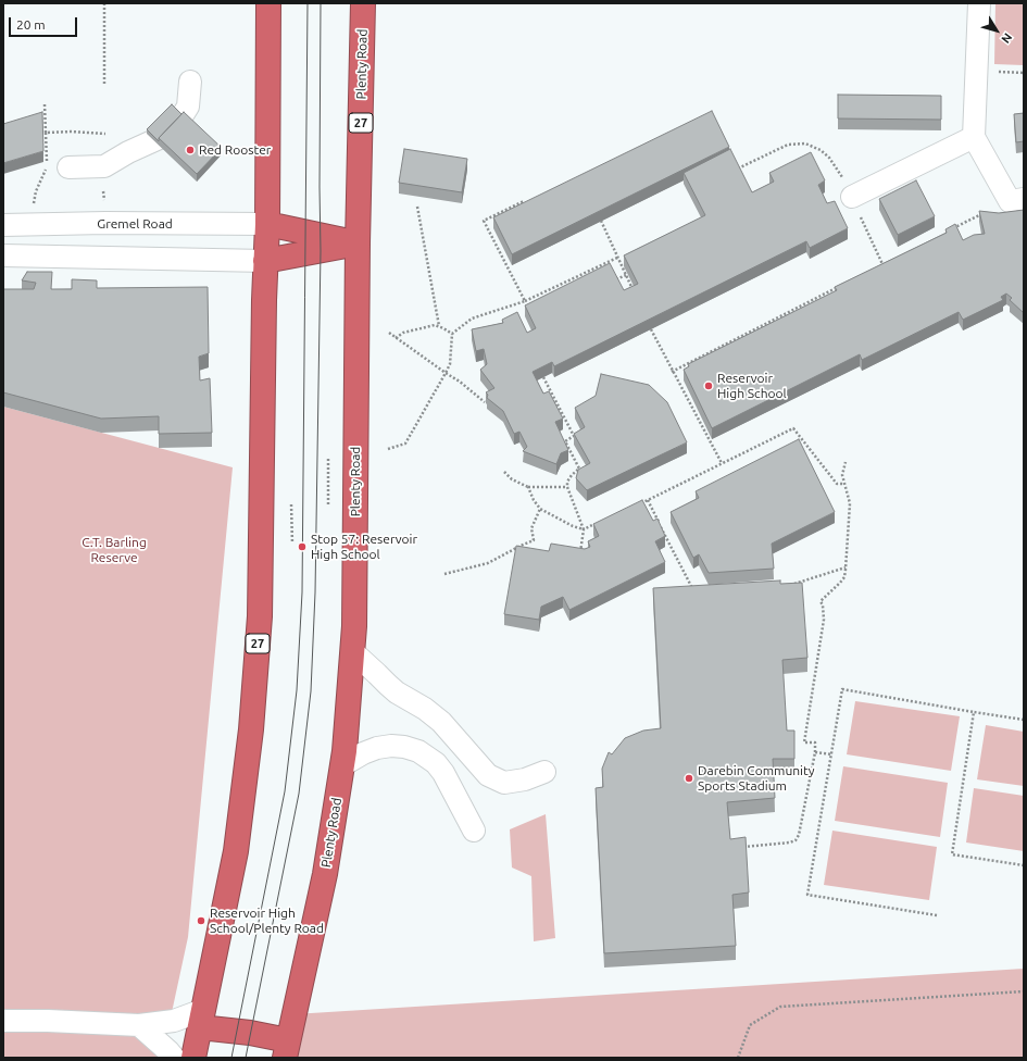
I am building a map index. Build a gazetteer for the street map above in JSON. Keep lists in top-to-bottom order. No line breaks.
{"streets":{"highway":["Plenty Road","27"],"street":["Gremel Road"]},"crossings":[["27","Gremel Road"]],"parks":["C.T. Barling Reserve"],"places":["Red Rooster","Reservoir High School","Stop 57: Reservoir High School","Darebin Community Sports Stadium","Reservoir High School/Plenty Road"],"scale_bar":"20 m","north":"bottom right"}
